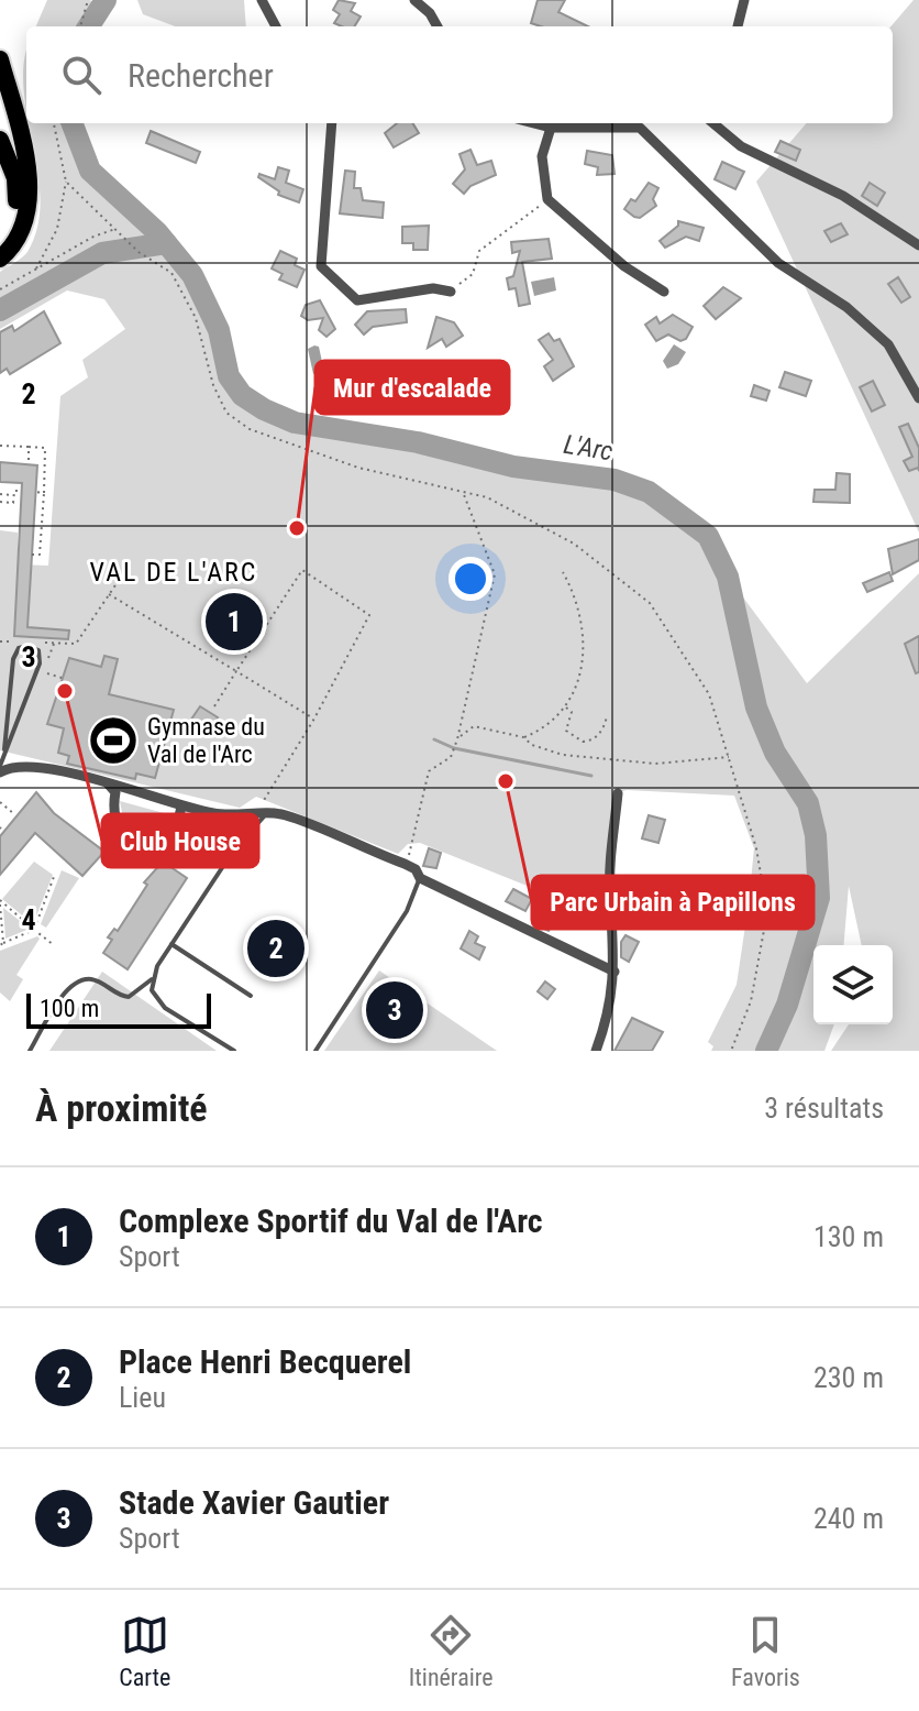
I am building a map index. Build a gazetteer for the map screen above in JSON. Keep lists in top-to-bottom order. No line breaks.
{"districts":["VAL DE L'ARC"],"water":["L'Arc"],"places":{"other":["Mur d'escalade","Club House","Parc Urbain à Papillons"],"sports":["Gymnase du Val de l'Arc"]},"scale_bar":"100 m","page":{"search":"Rechercher","pins":["1","2","3"],"scale":"100 m","heading":["À proximité","3 résultats"],"list":[{"mark":"1","name":"Complexe Sportif du Val de l'Arc","note":"Sport","value":"130 m"},{"mark":"2","name":"Place Henri Becquerel","note":"Lieu","value":"230 m"},{"mark":"3","name":"Stade Xavier Gautier","note":"Sport","value":"240 m"}],"nav":["Carte","Itinéraire","Favoris"]},"grid":{"rows":["2","3","4"]}}
